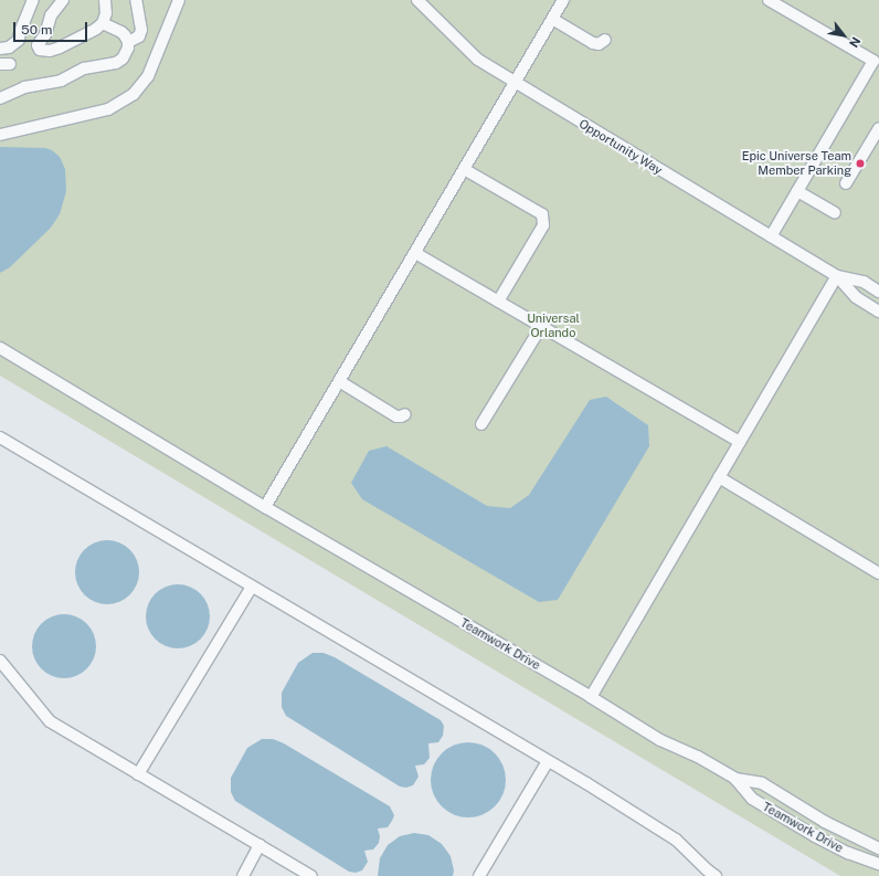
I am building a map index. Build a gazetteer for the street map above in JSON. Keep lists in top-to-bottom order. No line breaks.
{"streets":{"street":["Opportunity Way","Teamwork Drive"]},"parks":["Universal Orlando"],"places":["Epic Universe Team Member Parking"],"scale_bar":"50 m","north":"bottom right"}
